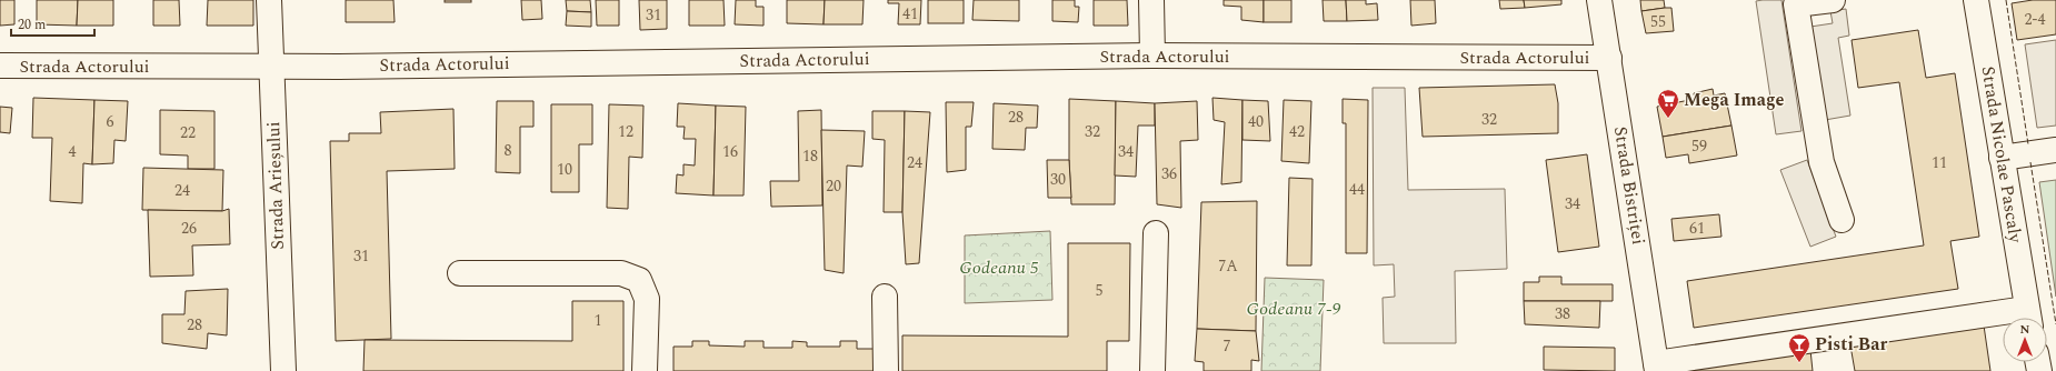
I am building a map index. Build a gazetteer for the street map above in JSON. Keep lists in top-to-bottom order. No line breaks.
{"streets":{"street":["Strada Actorului","Strada Nicolae Pascaly","Strada Arieșului","Strada Bistriței"]},"crossings":[["Strada Actorului","Strada Arieșului"],["Strada Actorului","Strada Bistriței"],["Strada Nicolae Pascaly","Strada Bistriței"]],"parks":["Godeanu 5","Godeanu 7-9"],"places":{"supermarket":["Mega Image"],"bar":["Pisti Bar"]},"house_numbers":["41","31","2-4","55","28","32","6","40","12","32","42","22","59","8","4","16","34","18","24","11","10","36","30","20","44","24","34","26","61","31","7A","5","38","1","28","7"],"scale_bar":"20 m","north":"top"}
